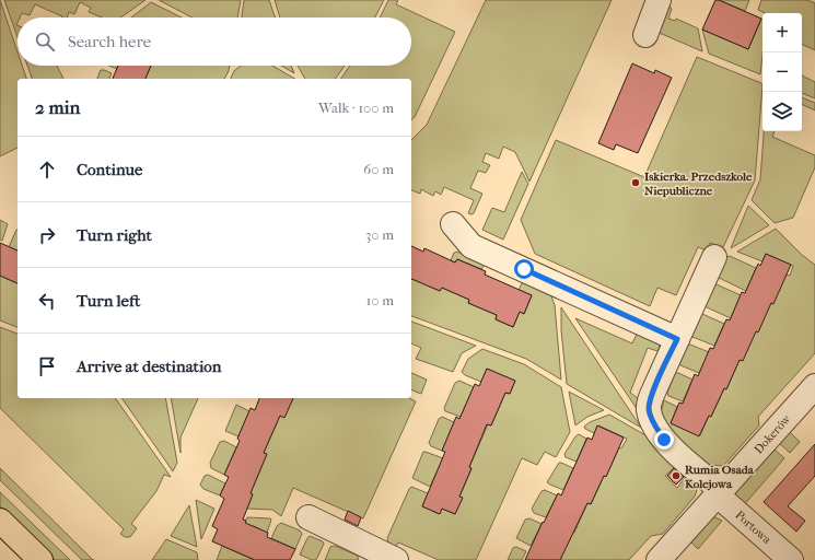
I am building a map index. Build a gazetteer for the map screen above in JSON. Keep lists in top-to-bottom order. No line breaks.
{"streets":{"street":["Dokerów","Portowa"]},"crossings":[["Dokerów","Portowa"]],"places":["Iskierka. Przedszkole Niepubliczne","Rumia Osada Kolejowa"],"page":{"map_buttons":["+","−"],"search":"Search here","heading":["2 min","Walk · 100 m"],"list":[["Continue","60 m"],["Turn right","30 m"],["Turn left","10 m"],"Arrive at destination"]}}
